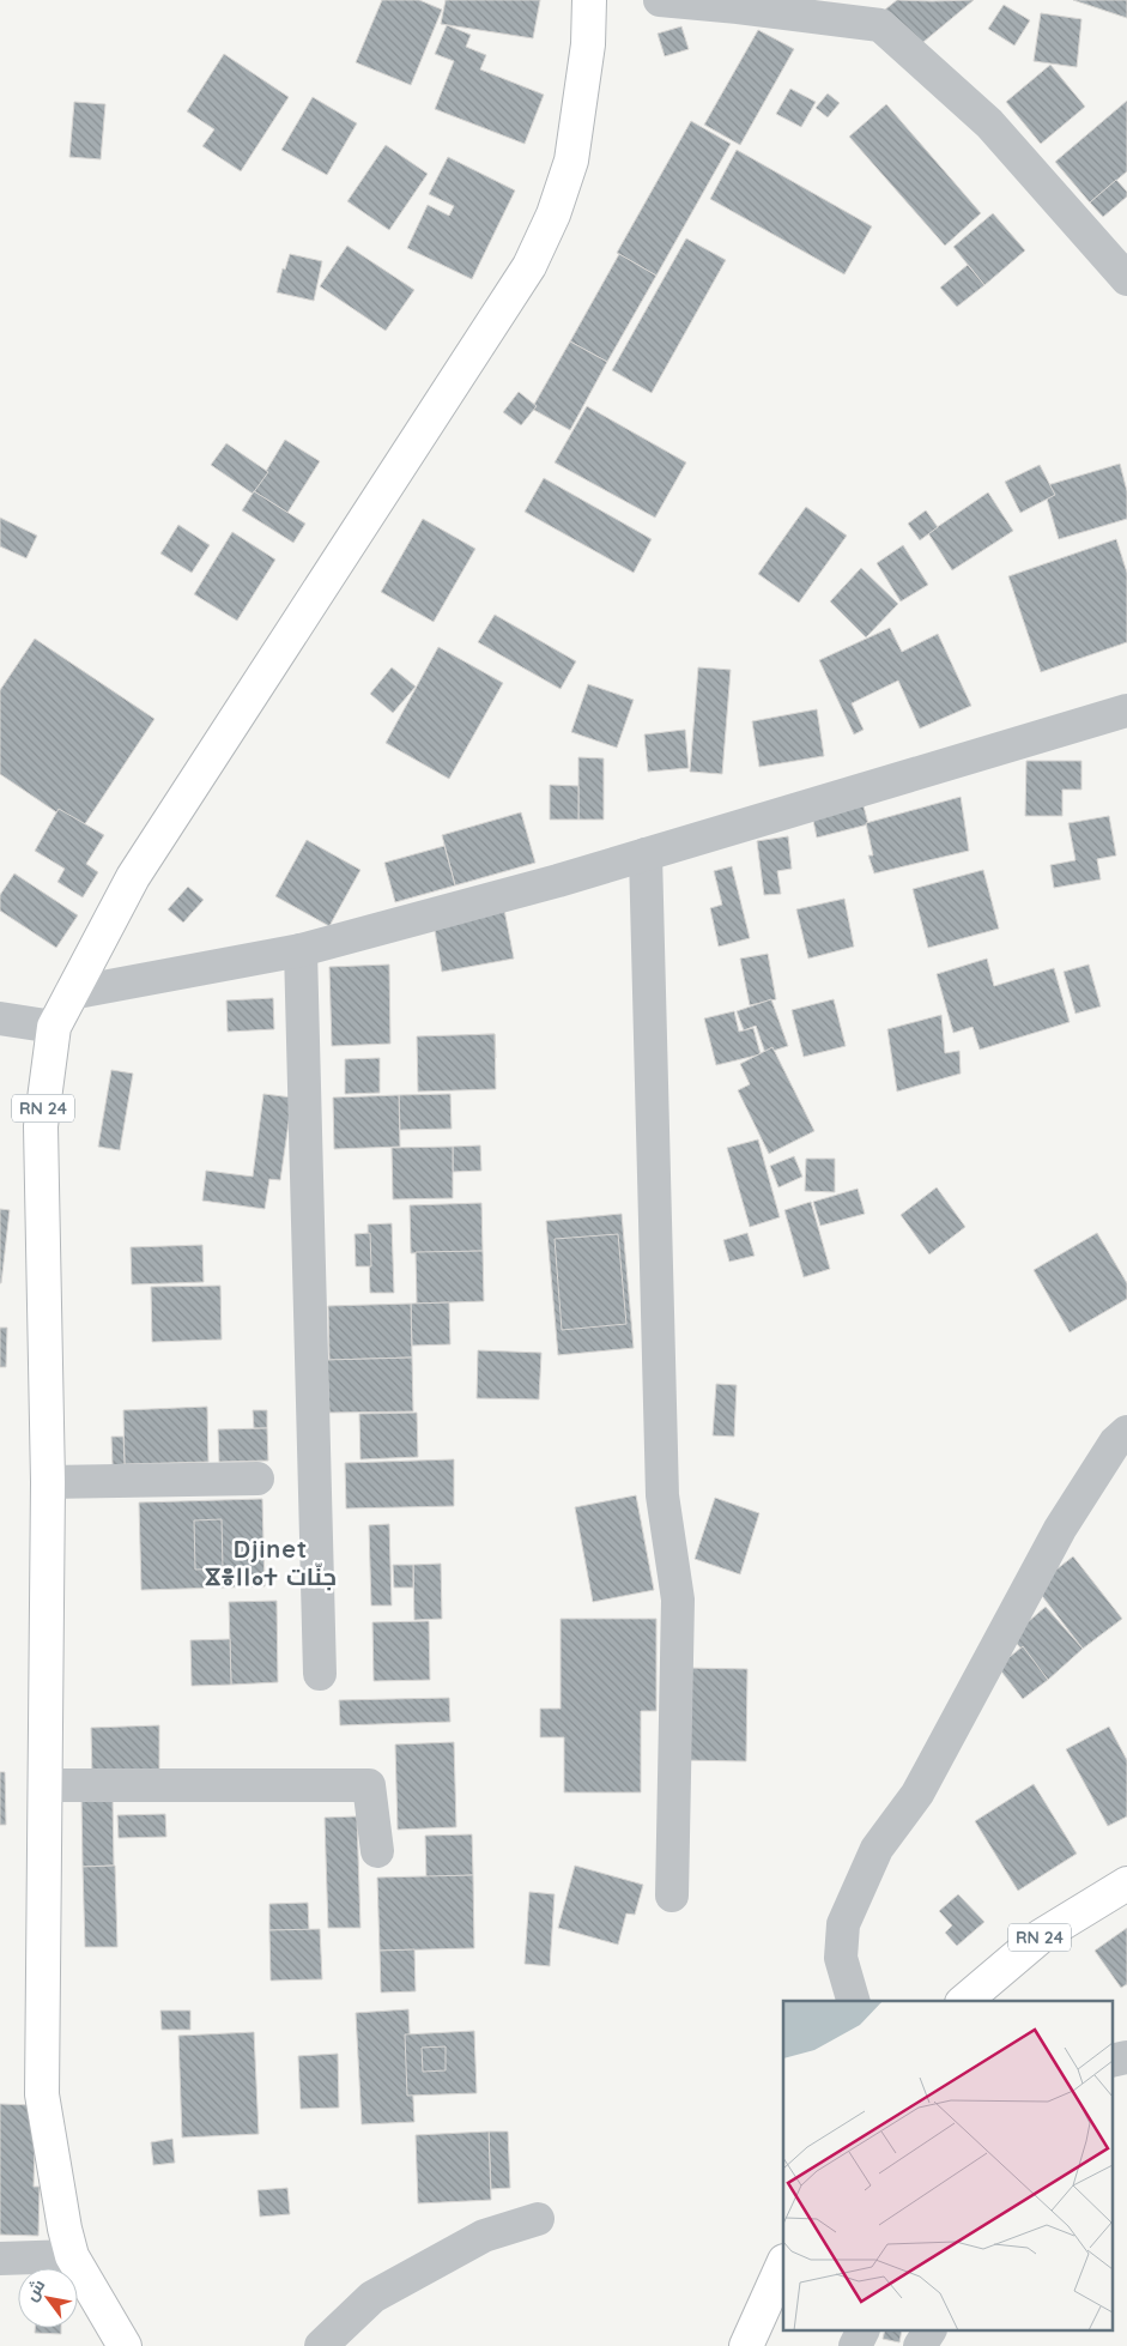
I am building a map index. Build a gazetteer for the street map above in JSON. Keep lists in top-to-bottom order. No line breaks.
{"streets":{"main road":["RN 24"]},"districts":["Djinet ⴵⴻⵏⵏⴰⵜ جنّات"],"north":"top left"}
